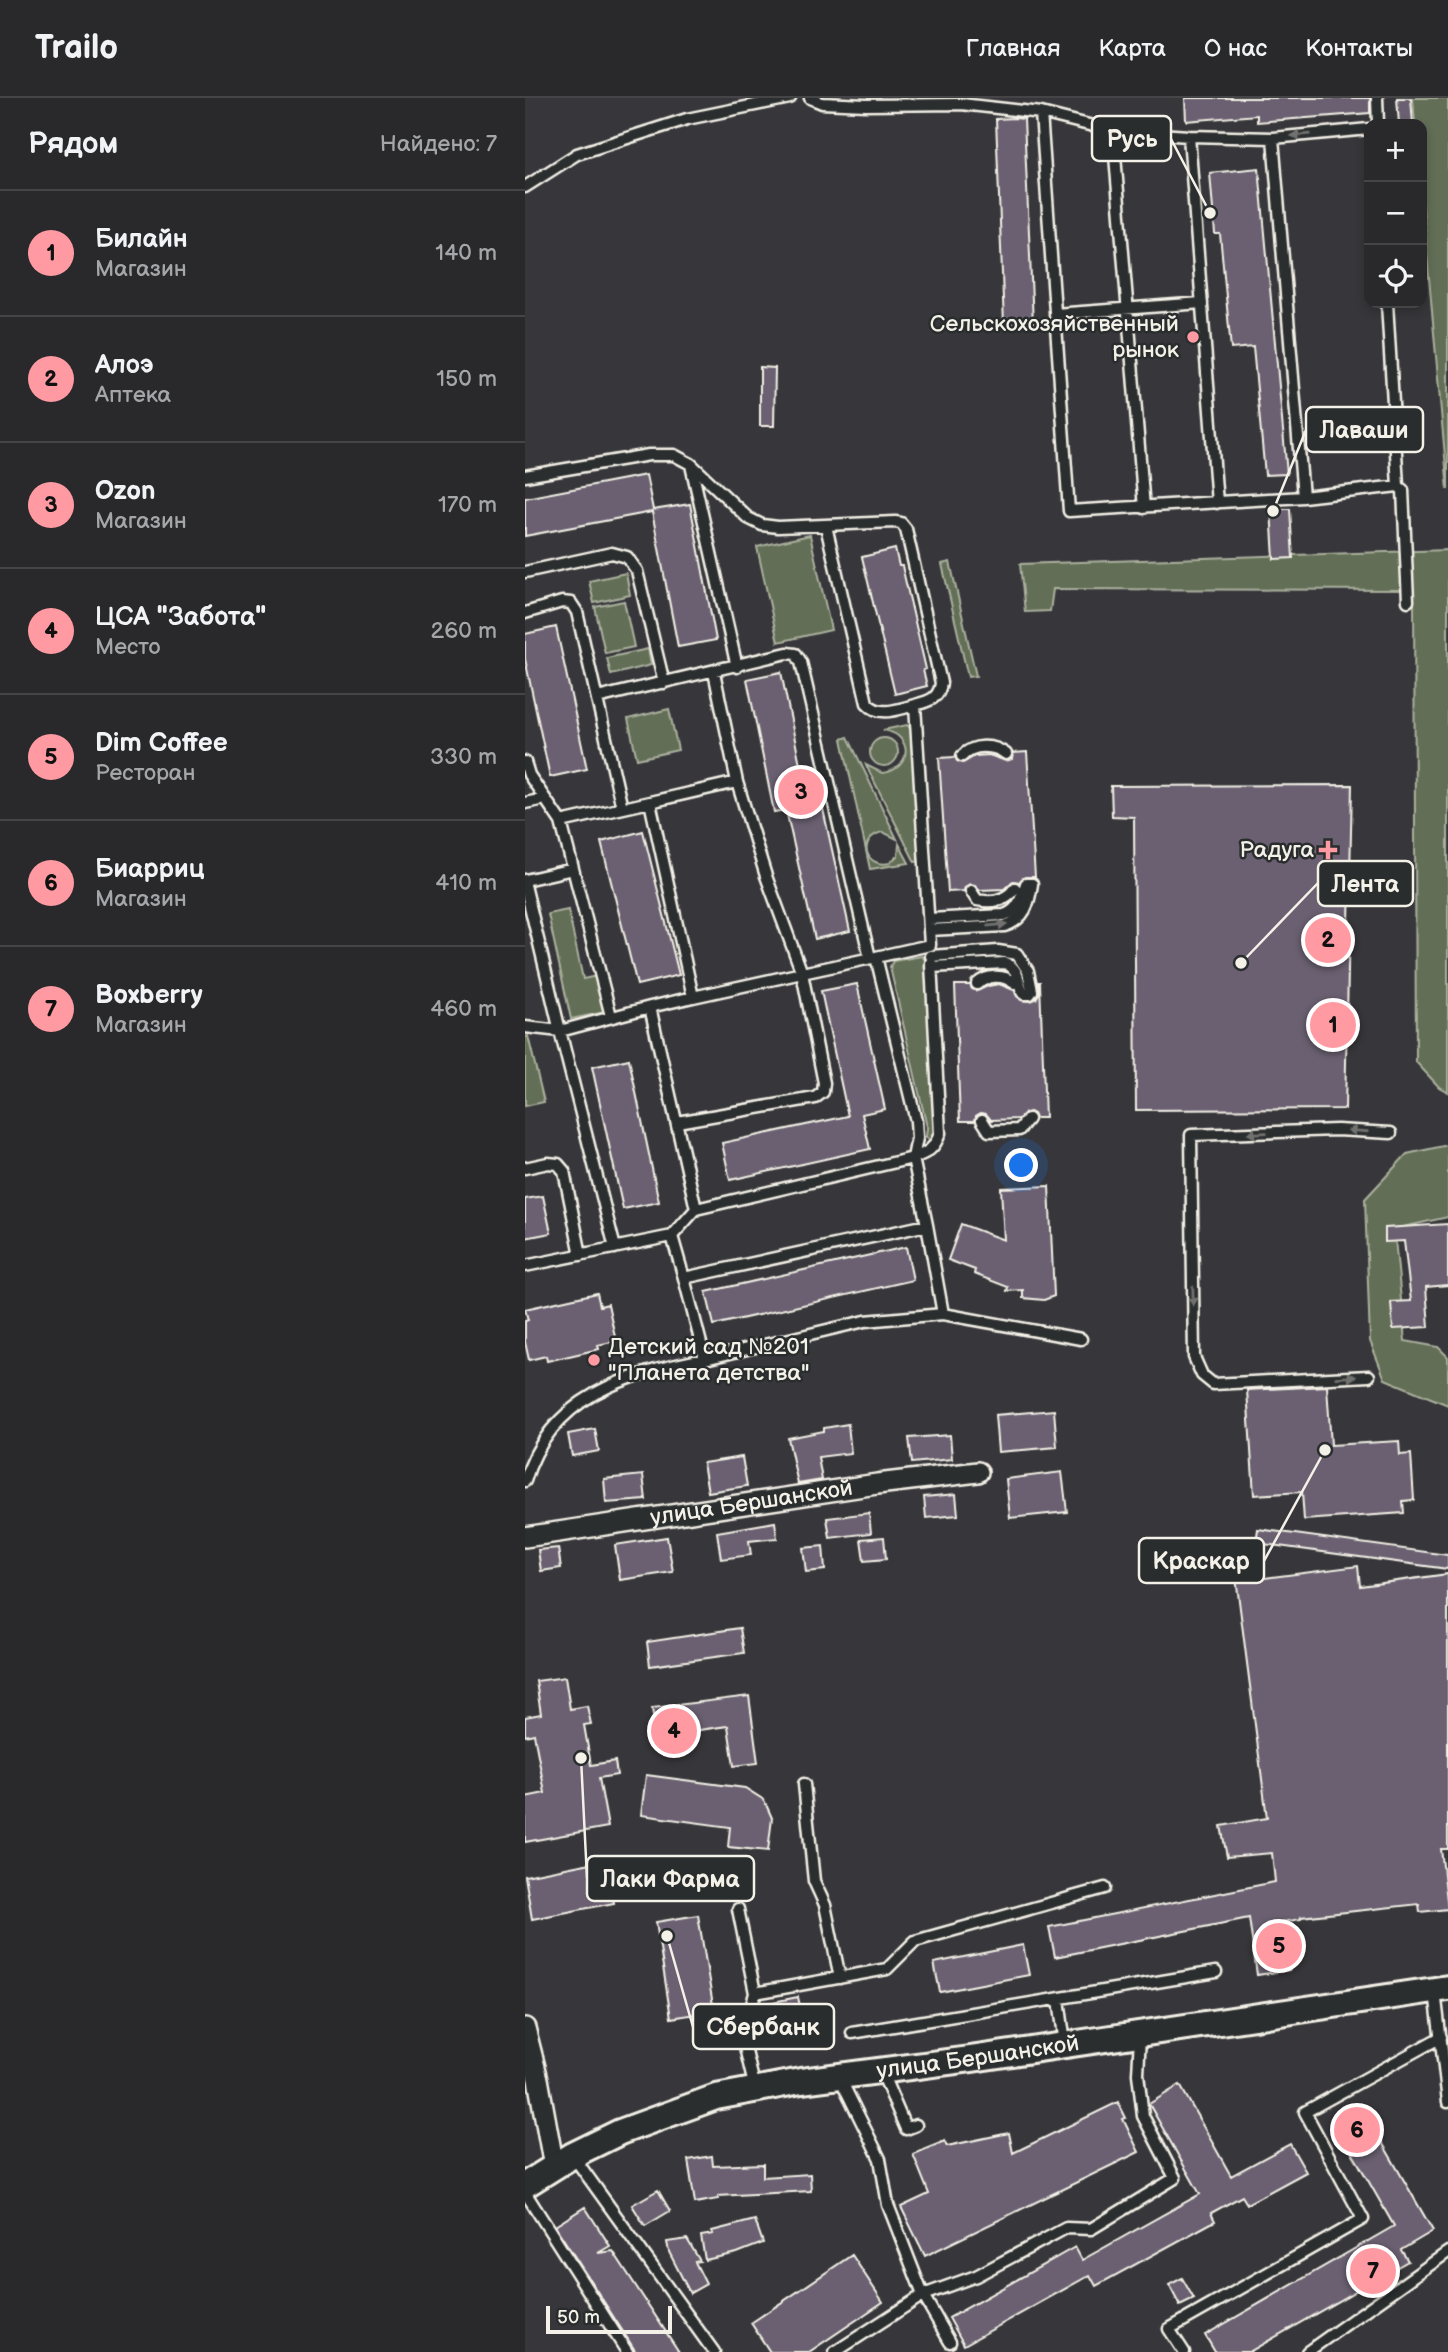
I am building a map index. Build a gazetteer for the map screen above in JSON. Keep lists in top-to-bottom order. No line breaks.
{"streets":{"street":["улица Бершанской"]},"places":{"other":["Русь","Сельскохозяйственный рынок","Лаваши","Лента","Детский сад №201 \"Планета детства\"","Краскар","Лаки Фарма","Сбербанк"],"health":["Радуга"]},"scale_bar":"50 m","page":{"header":"Trailo","nav":["Главная","Карта","О нас","Контакты"],"heading":["Рядом","Найдено: 7"],"map_buttons":["+","−"],"list":[{"mark":"1","name":"Билайн","note":"Магазин","value":"140 m"},{"mark":"2","name":"Алоэ","note":"Аптека","value":"150 m"},{"mark":"3","name":"Ozon","note":"Магазин","value":"170 m"},{"mark":"4","name":"ЦСА \"Забота\"","note":"Место","value":"260 m"},{"mark":"5","name":"Dim Coffee","note":"Ресторан","value":"330 m"},{"mark":"6","name":"Биарриц","note":"Магазин","value":"410 m"},{"mark":"7","name":"Boxberry","note":"Магазин","value":"460 m"}],"pins":["3","2","1","4","5","6","7"],"scale":"50 m"}}
